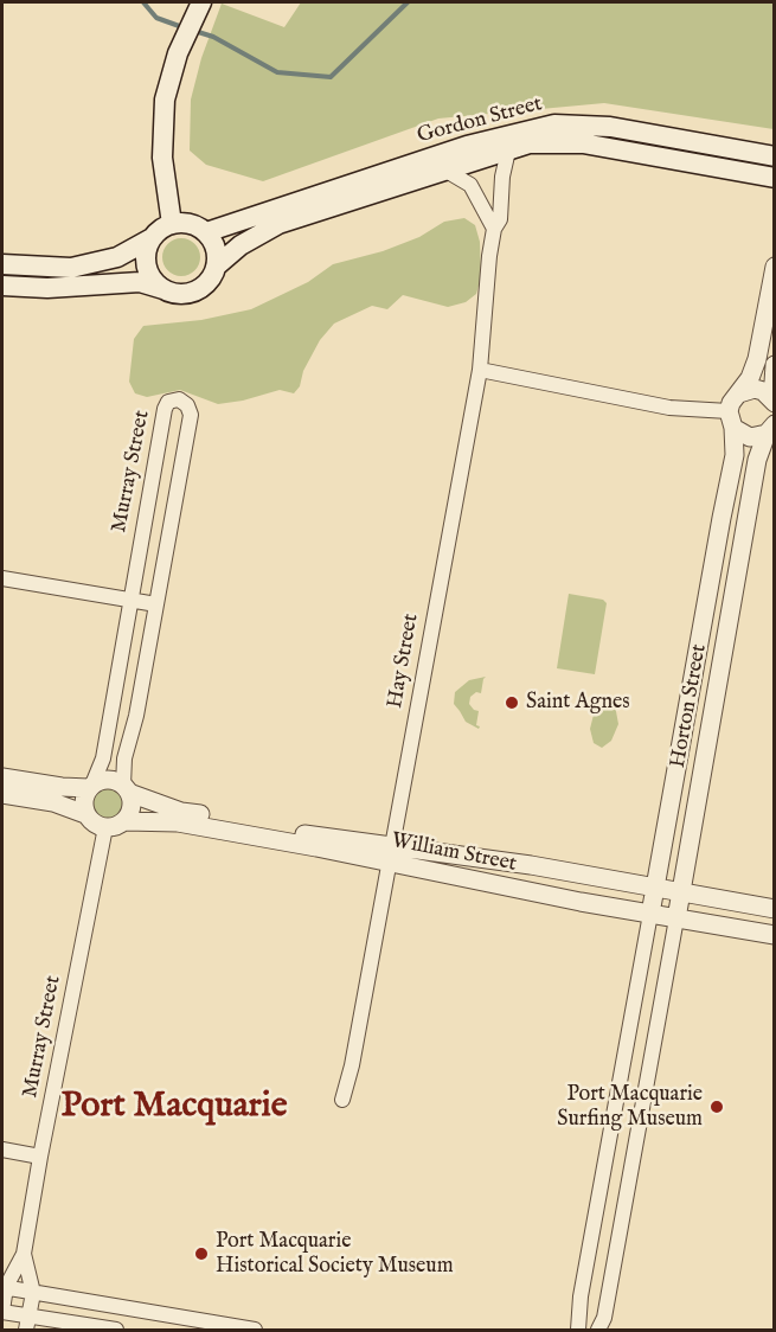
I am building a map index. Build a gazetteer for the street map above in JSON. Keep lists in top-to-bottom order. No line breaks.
{"streets":{"main road":["Gordon Street"],"street":["Murray Street","Hay Street","Horton Street","William Street"]},"crossings":[["Gordon Street","Hay Street"],["Murray Street","William Street"],["Hay Street","William Street"],["Horton Street","William Street"]],"districts":["Port Macquarie"],"places":["Saint Agnes","Port Macquarie Surfing Museum","Port Macquarie Historical Society Museum"]}
